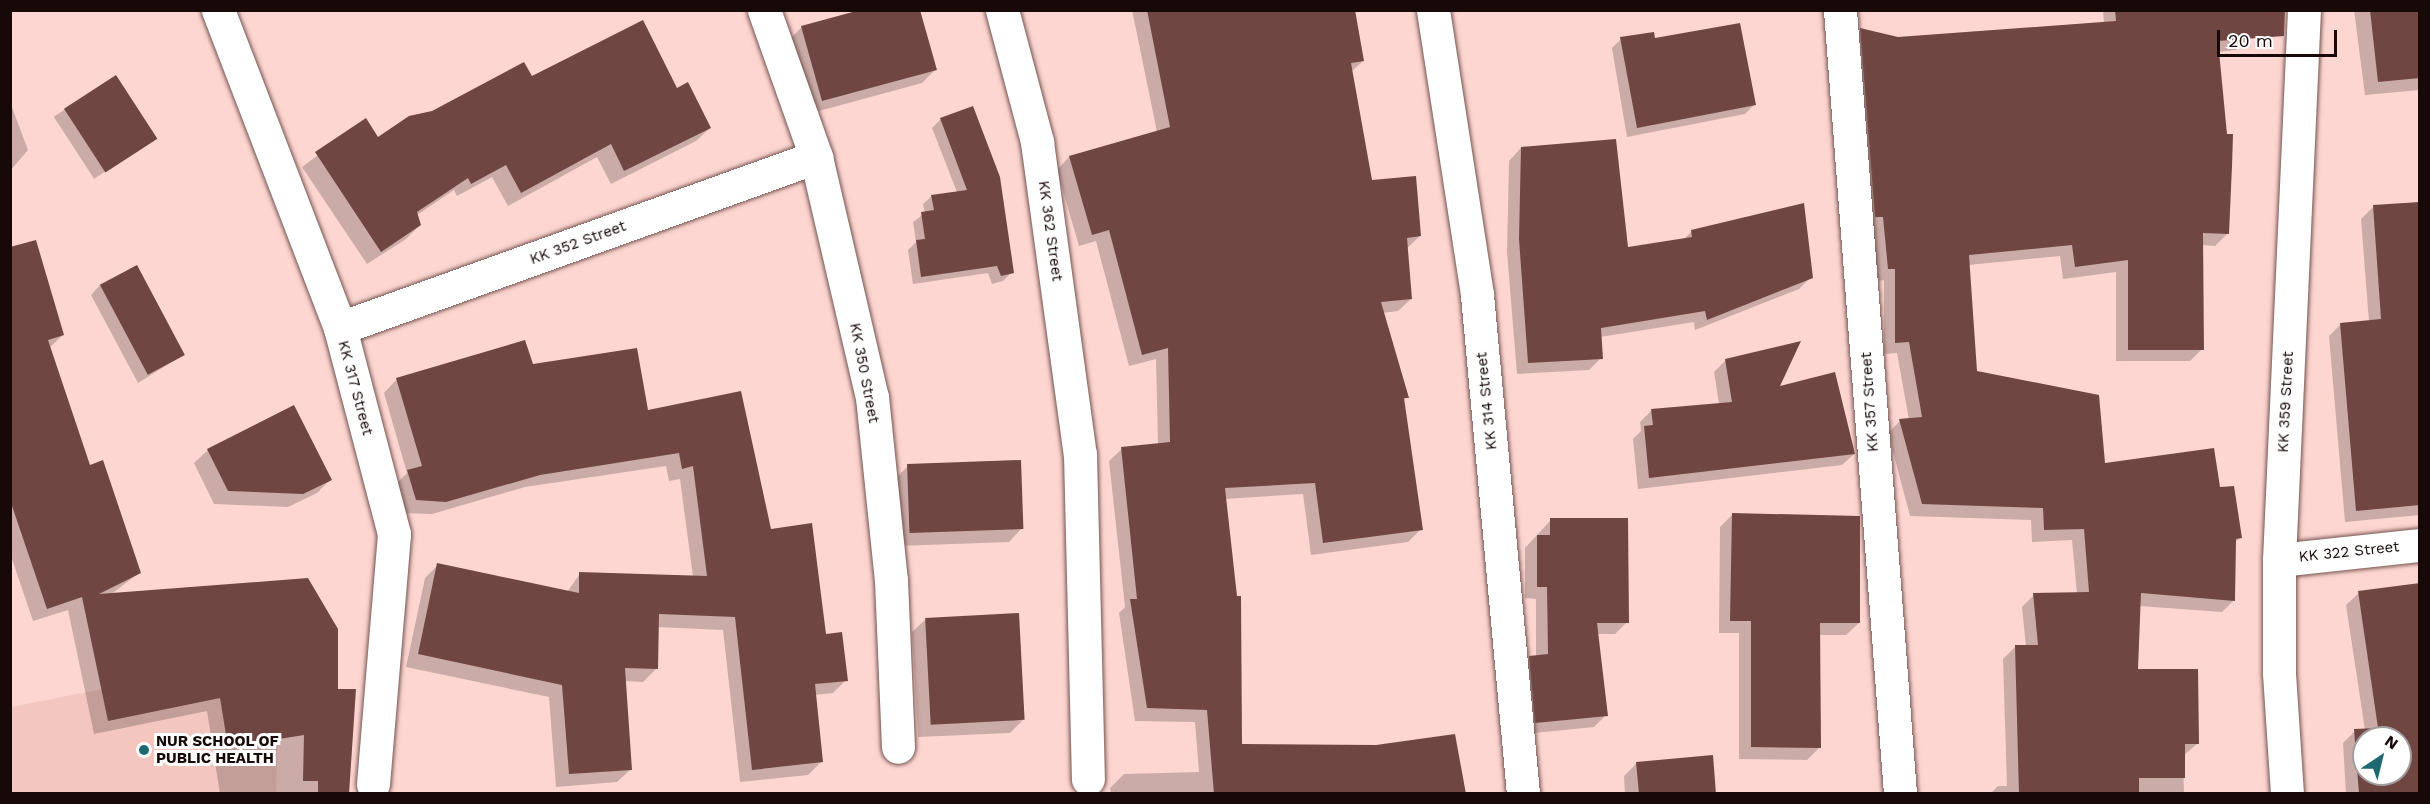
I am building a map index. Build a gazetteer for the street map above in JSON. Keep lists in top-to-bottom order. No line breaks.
{"streets":{"street":["KK 362 Street","KK 352 Street","KK 350 Street","KK 317 Street","KK 314 Street","KK 357 Street","KK 359 Street","KK 322 Street"]},"crossings":[["KK 352 Street","KK 350 Street"],["KK 352 Street","KK 317 Street"],["KK 359 Street","KK 322 Street"]],"places":["NUR SCHOOL OF PUBLIC HEALTH"],"scale_bar":"20 m","north":"top right"}
